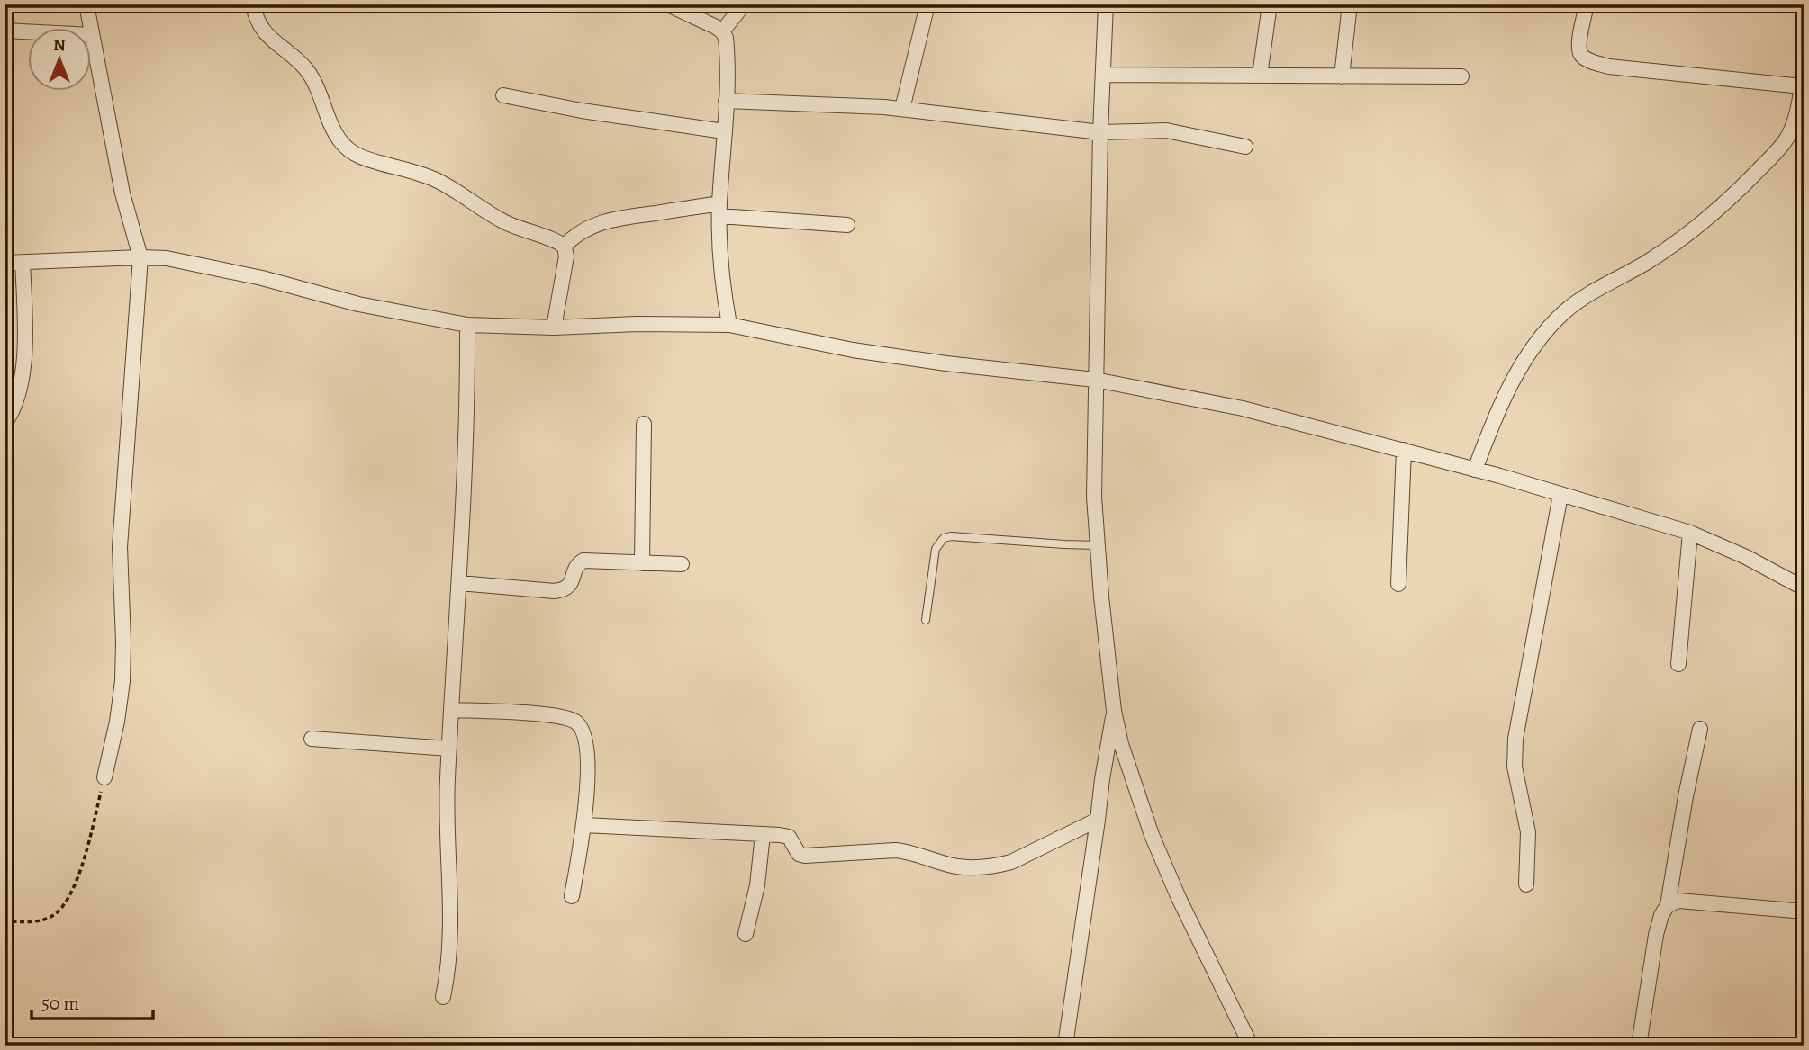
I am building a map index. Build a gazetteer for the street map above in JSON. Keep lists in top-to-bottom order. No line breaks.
{"scale_bar":"50 m","north":"top"}
